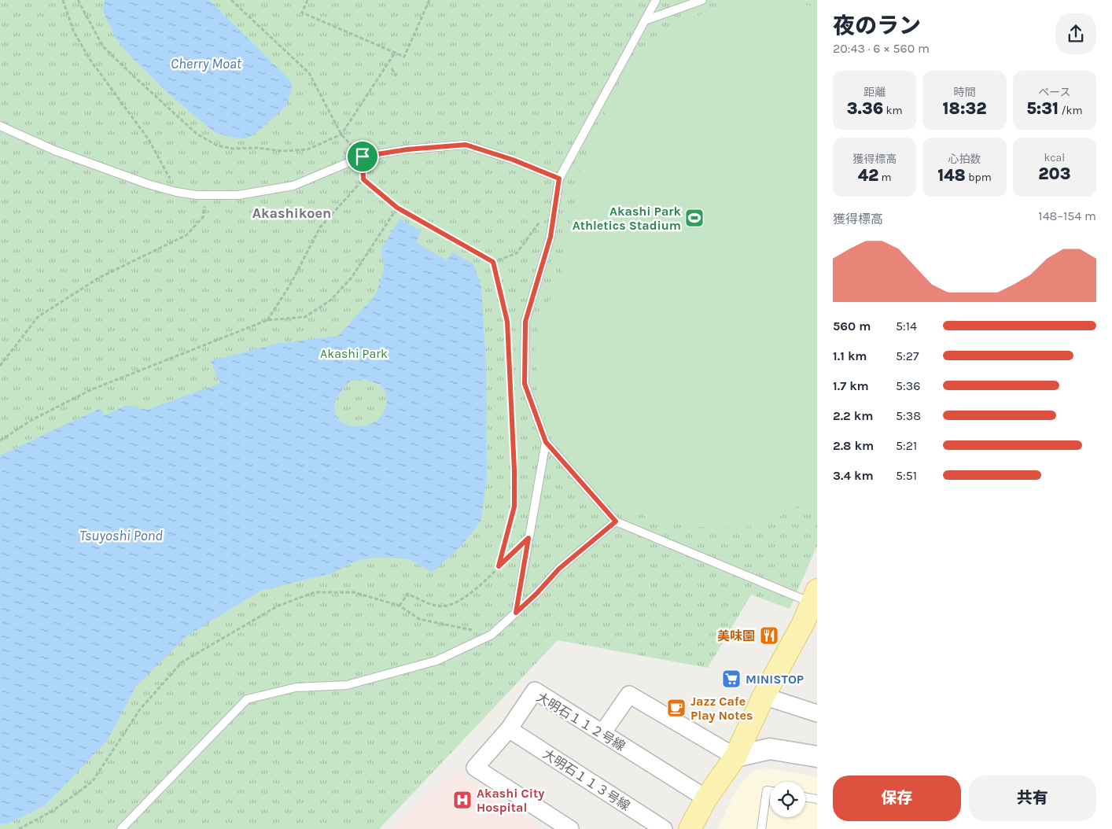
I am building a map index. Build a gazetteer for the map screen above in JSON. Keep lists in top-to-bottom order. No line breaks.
{"streets":{"street":["大明石１１２号線","大明石１１３号線"]},"crossings":[["大明石１１２号線","大明石１１３号線"]],"districts":["Akashikoen"],"water":["Cherry Moat","Tsuyoshi Pond"],"parks":["Akashi Park"],"places":{"sports":["Akashi Park Athletics Stadium"],"restaurant":["美味園"],"supermarket":["MINISTOP"],"cafe":["Jazz Cafe Play Notes"],"hospital":["Akashi City Hospital"]},"page":{"heading":["夜のラン","20:43 · 6 × 560 m"],"stats":[["距離","3.36 km"],["時間","18:32"],["ペース","5:31 /km"],["獲得標高","42 m"],["心拍数","148 bpm"],["kcal","203"]],"chart":["獲得標高","148–154 m"],"list":[{"name":"560 m","note":"5:14"},{"name":"1.1 km","note":"5:27"},{"name":"1.7 km","note":"5:36"},{"name":"2.2 km","note":"5:38"},{"name":"2.8 km","note":"5:21"},{"name":"3.4 km","note":"5:51"}],"buttons":["保存","共有"]}}
